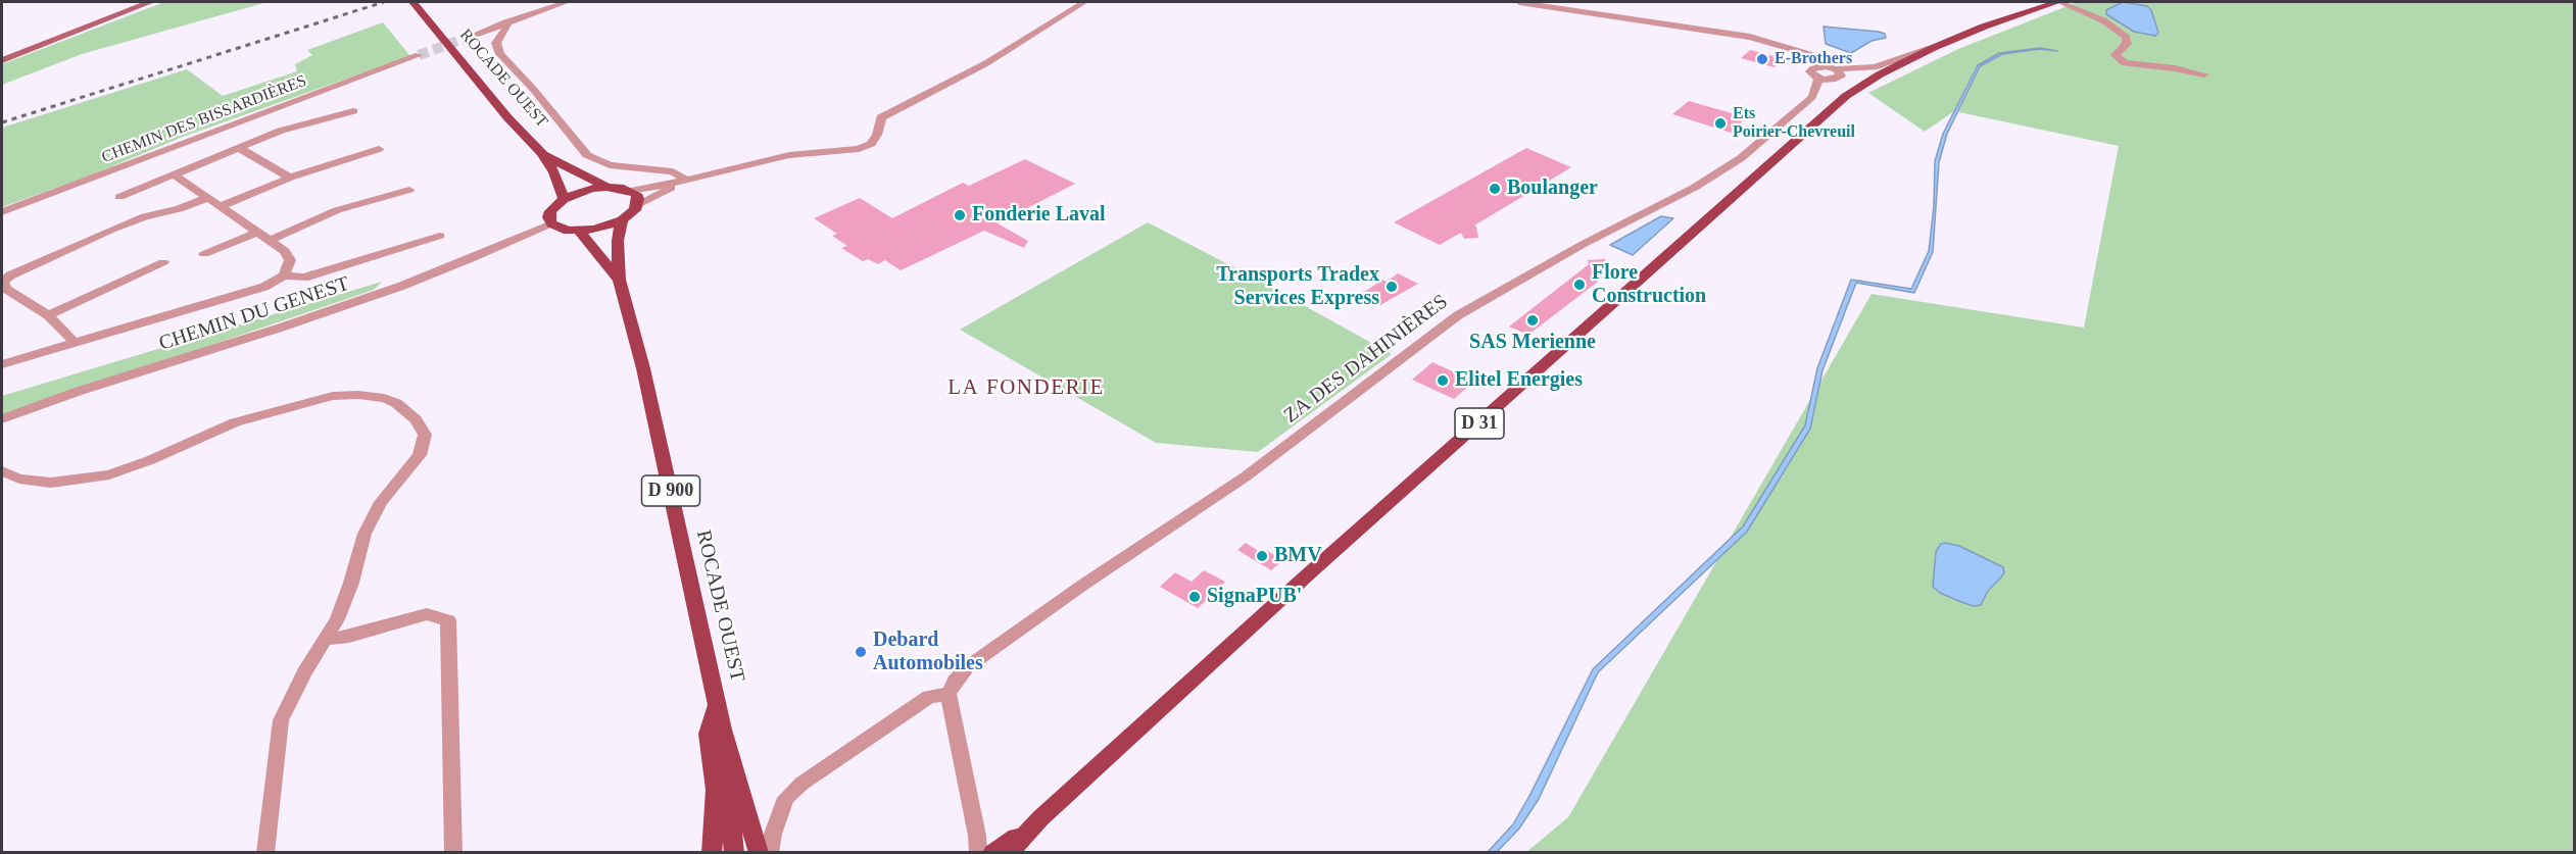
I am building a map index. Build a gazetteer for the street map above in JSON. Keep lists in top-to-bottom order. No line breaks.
{"streets":{"main road":["ROCADE OUEST","D 31","D 900"],"street":["CHEMIN DES BISSARDIÈRES","CHEMIN DU GENEST","ZA DES DAHINIÈRES"]},"districts":["LA FONDERIE"],"places":["E-Brothers","Ets Poirier-Chevreuil","Boulanger","Fonderie Laval","Flore Construction","Transports Tradex Services Express","SAS Merienne","Elitel Energies","BMV","SignaPUB'","Debard Automobiles"]}
